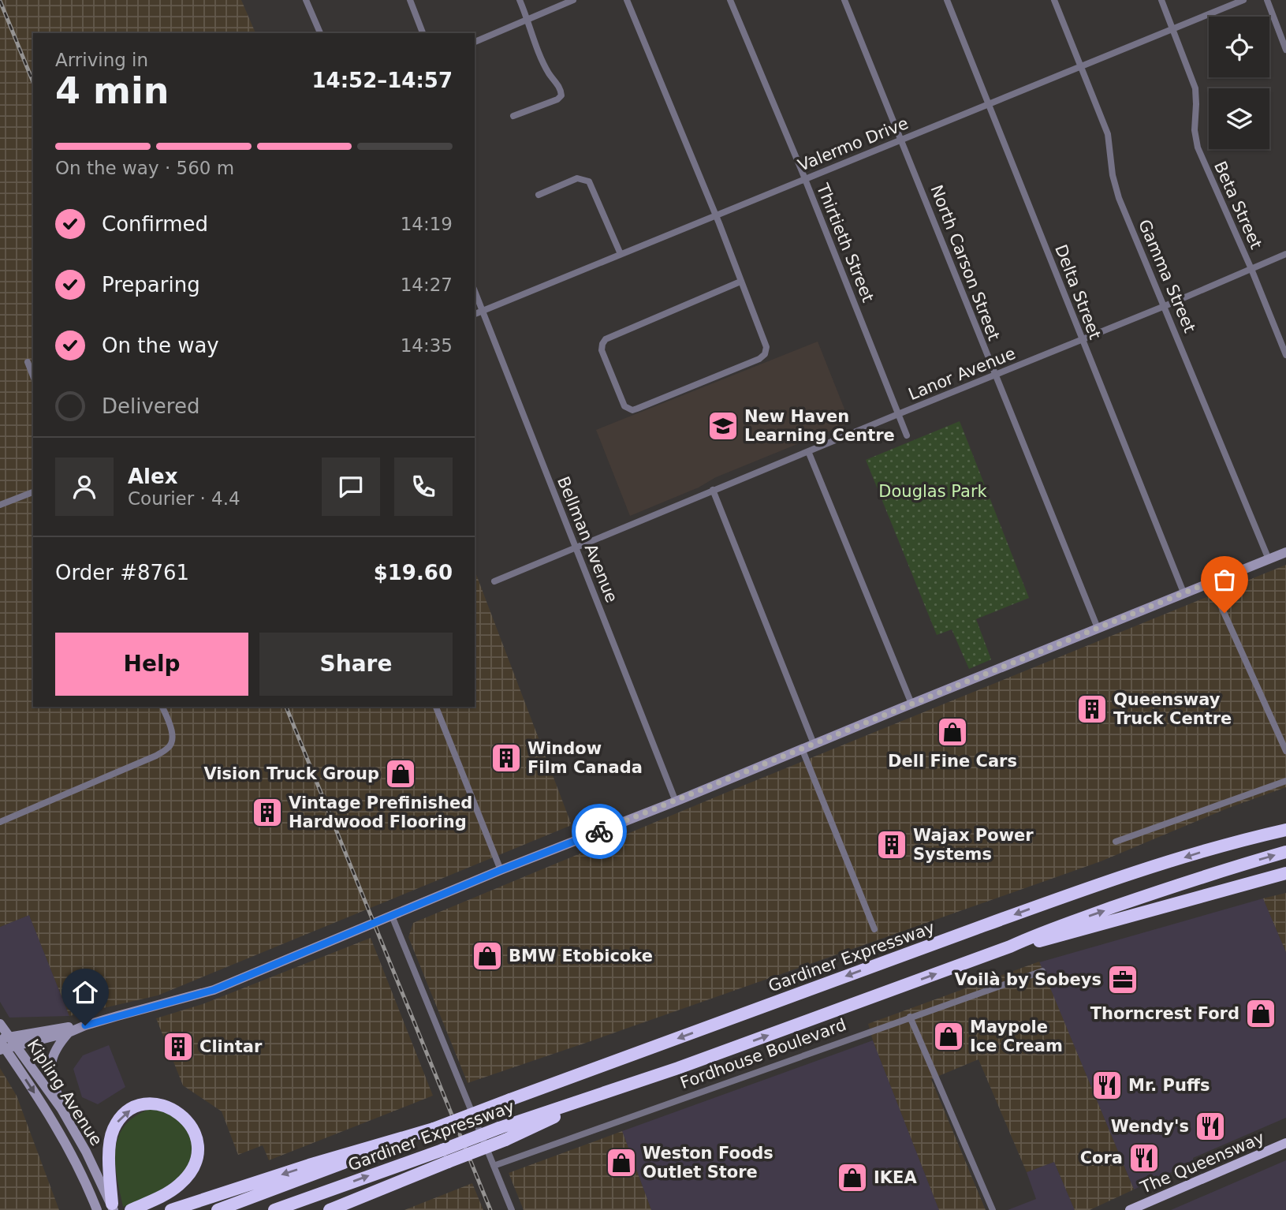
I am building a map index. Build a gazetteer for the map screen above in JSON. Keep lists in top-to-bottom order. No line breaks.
{"streets":{"highway":["Gardiner Expressway"],"main road":["Kipling Avenue","The Queensway"],"street":["Valermo Drive","Beta Street","Thirtieth Street","North Carson Street","Gamma Street","Delta Street","Lanor Avenue","Bellman Avenue","Fordhouse Boulevard"]},"crossings":[["Valermo Drive","Beta Street"],["Valermo Drive","Thirtieth Street"],["Valermo Drive","North Carson Street"],["Valermo Drive","Gamma Street"],["Valermo Drive","Delta Street"],["Valermo Drive","Bellman Avenue"],["Beta Street","Lanor Avenue"],["Thirtieth Street","Lanor Avenue"],["North Carson Street","Lanor Avenue"],["Gamma Street","Lanor Avenue"],["Delta Street","Lanor Avenue"],["Lanor Avenue","Bellman Avenue"]],"parks":["Douglas Park"],"places":{"school or university":["New Haven Learning Centre"],"building":["Queensway Truck Centre","Window Film Canada","Vintage Prefinished Hardwood Flooring","Wajax Power Systems","Clintar"],"shop":["Dell Fine Cars","Vision Truck Group","BMW Etobicoke","Thorncrest Ford","Maypole Ice Cream","Weston Foods Outlet Store","IKEA"],"office":["Voilà by Sobeys"],"restaurant":["Mr. Puffs","Wendy's","Cora"]},"page":{"heading":["4 min","Arriving in","14:52–14:57"],"panel":["Alex","Courier · 4.4","Order #8761","$19.60"],"bar":"On the way · 560 m","list":[["Confirmed","14:19"],["Preparing","14:27"],["On the way","14:35"],"Delivered"],"buttons":["Help","Share"]}}
